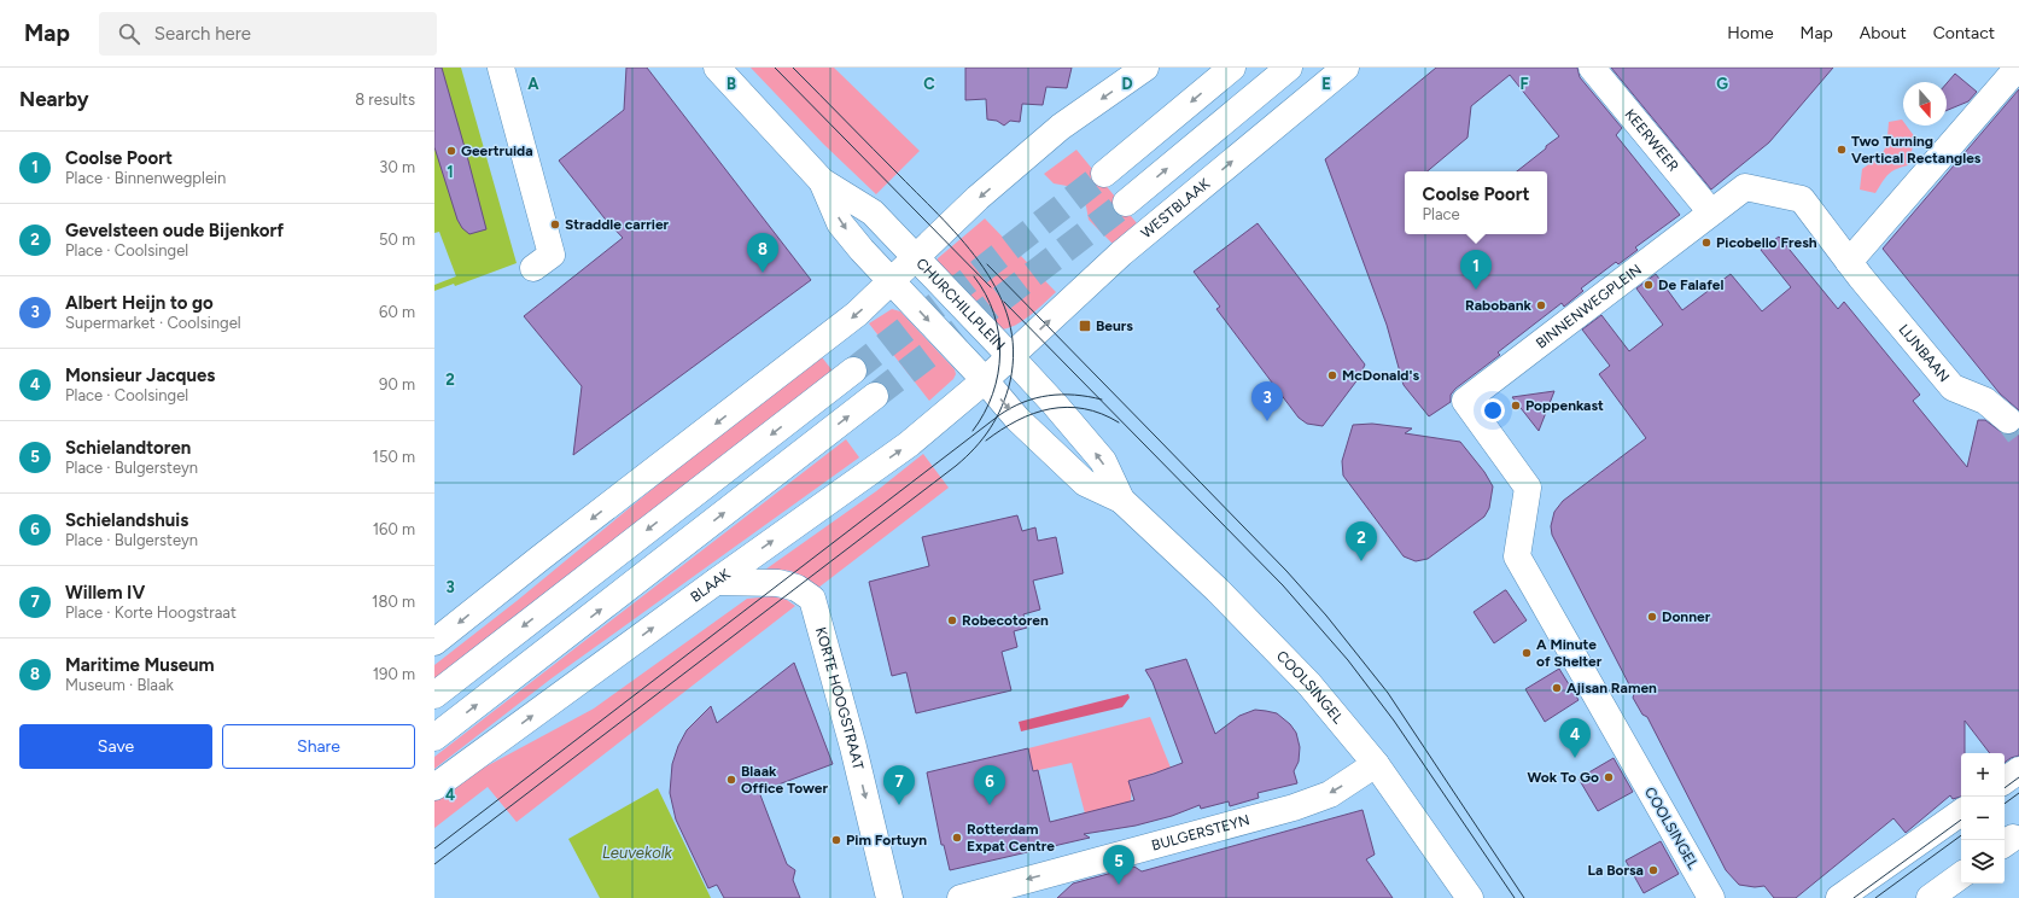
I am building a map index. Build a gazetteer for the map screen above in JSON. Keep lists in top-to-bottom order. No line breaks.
{"streets":{"main road":["KEERWEER","WESTBLAAK","BINNENWEGPLEIN","CHURCHILLPLEIN","LIJNBAAN","BLAAK","COOLSINGEL","KORTE HOOGSTRAAT","BULGERSTEYN"]},"crossings":[["KEERWEER","BINNENWEGPLEIN"],["WESTBLAAK","CHURCHILLPLEIN"],["WESTBLAAK","COOLSINGEL"],["BINNENWEGPLEIN","LIJNBAAN"],["BINNENWEGPLEIN","COOLSINGEL"],["CHURCHILLPLEIN","BLAAK"],["CHURCHILLPLEIN","COOLSINGEL"],["BLAAK","COOLSINGEL"],["BLAAK","KORTE HOOGSTRAAT"],["COOLSINGEL","BULGERSTEYN"]],"one_way":["KORTE HOOGSTRAAT","BULGERSTEYN"],"water":["Leuvekolk"],"places":{"other":["Two Turning Vertical Rectangles","Geertruida","Straddle carrier","Picobello Fresh","De Falafel","Rabobank","McDonald's","Poppenkast","Donner","Robecotoren","A Minute of Shelter","Ajisan Ramen","Wok To Go","Blaak Office Tower","Rotterdam Expat Centre","Pim Fortuyn","La Borsa"],"transit":["Beurs"]},"north":"bottom","page":{"header":"Map","search":"Search here","nav":["Home","Map","About","Contact"],"heading":["Nearby","8 results"],"list":[{"mark":"1","name":"Coolse Poort","note":"Place · Binnenwegplein","value":"30 m"},{"mark":"2","name":"Gevelsteen oude Bijenkorf","note":"Place · Coolsingel","value":"50 m"},{"mark":"3","name":"Albert Heijn to go","note":"Supermarket · Coolsingel","value":"60 m"},{"mark":"4","name":"Monsieur Jacques","note":"Place · Coolsingel","value":"90 m"},{"mark":"5","name":"Schielandtoren","note":"Place · Bulgersteyn","value":"150 m"},{"mark":"6","name":"Schielandshuis","note":"Place · Bulgersteyn","value":"160 m"},{"mark":"7","name":"Willem IV","note":"Place · Korte Hoogstraat","value":"180 m"},{"mark":"8","name":"Maritime Museum","note":"Museum · Blaak","value":"190 m"}],"popup":["Coolse Poort","Place"],"pins":["8","1","3","2","4","6","7","5"],"buttons":["Save","Share"],"map_buttons":["+","−"]},"grid":{"columns":["A","B","C","D","E","F","G"],"rows":["1","2","3","4"]}}
